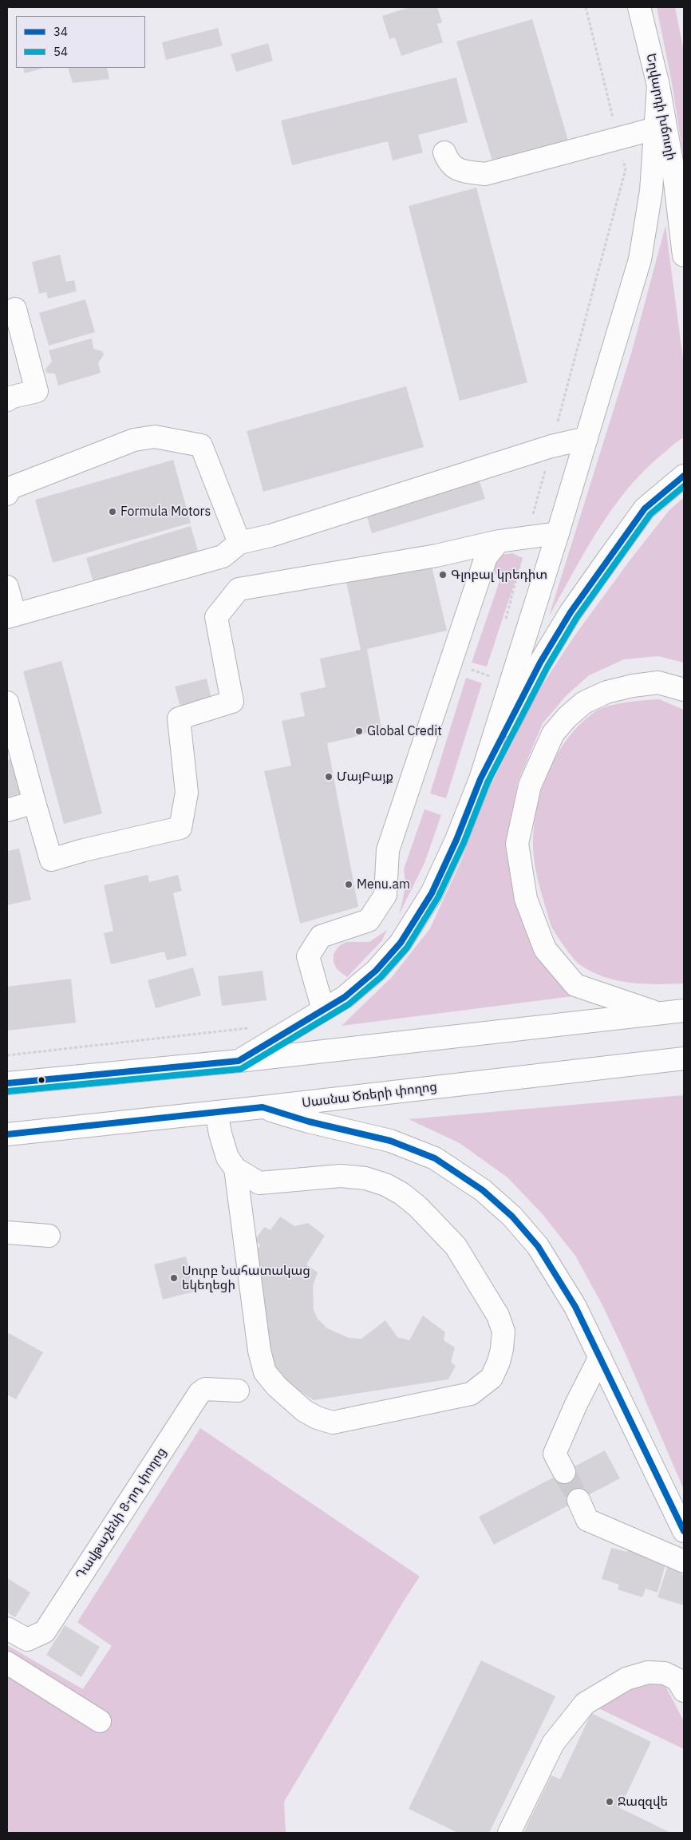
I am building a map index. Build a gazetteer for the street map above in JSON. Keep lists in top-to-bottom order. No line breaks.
{"streets":{"main road":["Եղվարդի խճուղի","Սասնա Ծռերի փողոց","Դավթաշենի 8-րդ փողոց"]},"places":["Formula Motors","Գլոբալ կրեդիտ","Global Credit","ՄայԲայք","Menu.am","Սուրբ Նահատակաց եկեղեցի","Ջազզվե"],"lines":["transit line 34","transit line 54"],"legend":["34","54"]}
